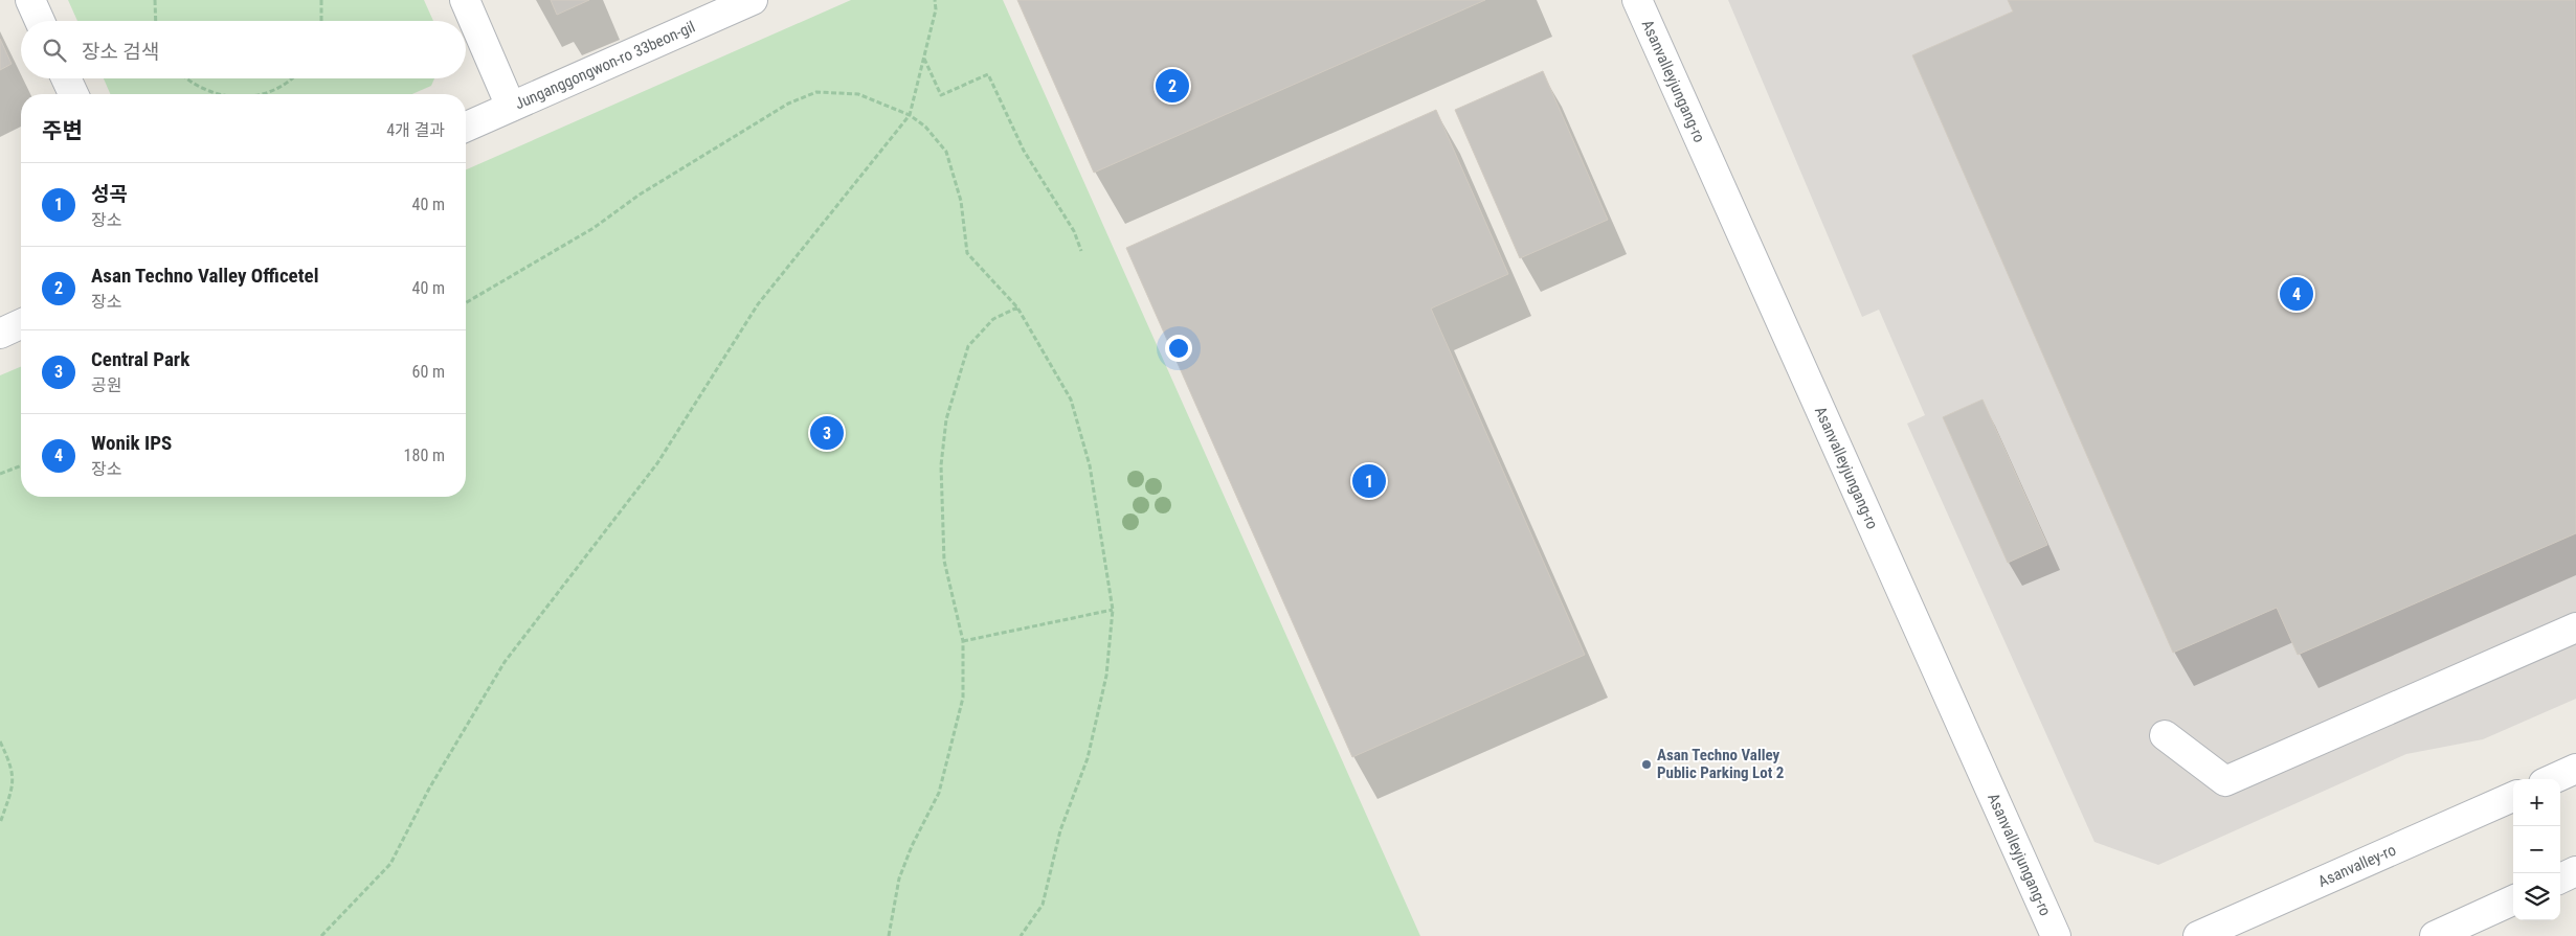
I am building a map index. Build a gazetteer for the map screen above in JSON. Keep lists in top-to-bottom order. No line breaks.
{"streets":{"street":["Junganggongwon-ro 33beon-gil","Asanvalleyjungang-ro","Asanvalley-ro"]},"places":["Asan Techno Valley Public Parking Lot 2"],"page":{"search":"장소 검색","pins":["2","4","3","1"],"heading":["주변","4개 결과"],"list":[{"mark":"1","name":"성곡","note":"장소","value":"40 m"},{"mark":"2","name":"Asan Techno Valley Officetel","note":"장소","value":"40 m"},{"mark":"3","name":"Central Park","note":"공원","value":"60 m"},{"mark":"4","name":"Wonik IPS","note":"장소","value":"180 m"}],"map_buttons":["+","−"]}}
